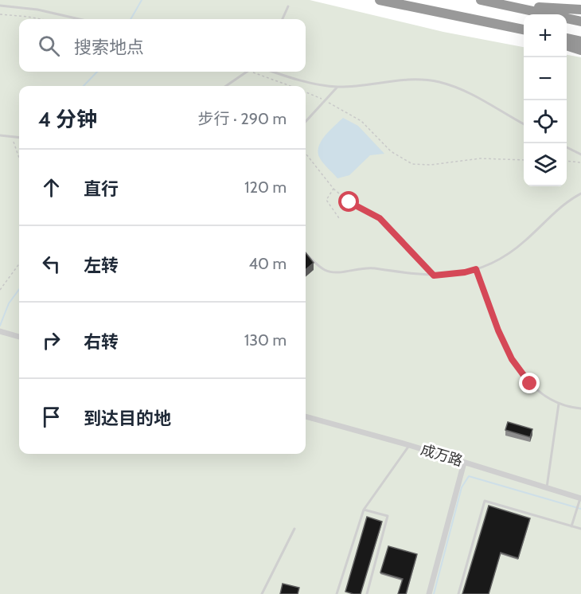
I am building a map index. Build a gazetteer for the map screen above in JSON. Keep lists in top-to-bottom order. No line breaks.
{"streets":{"street":["成万路"]},"page":{"map_buttons":["+","−"],"search":"搜索地点","heading":["4 分钟","步行 · 290 m"],"list":[["直行","120 m"],["左转","40 m"],["右转","130 m"],"到达目的地"]}}
